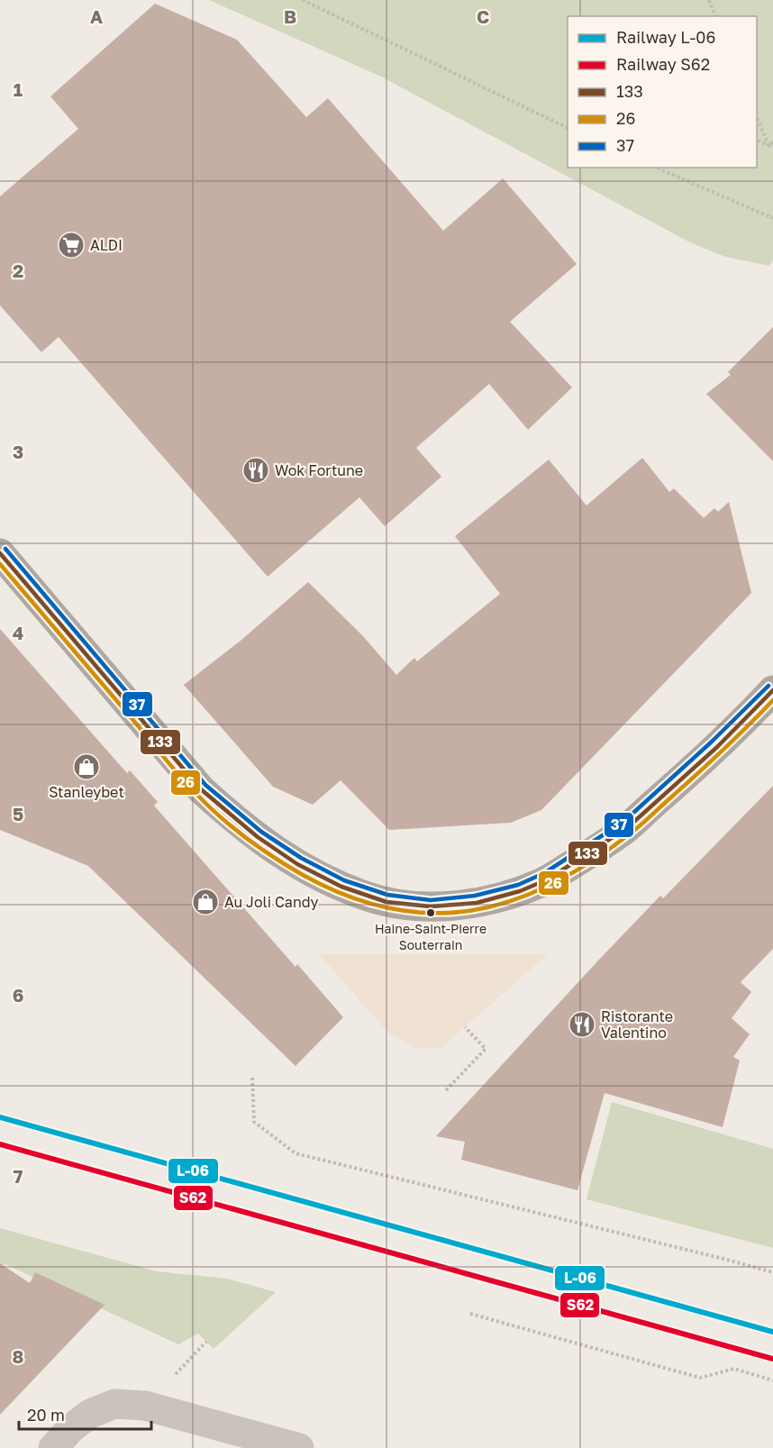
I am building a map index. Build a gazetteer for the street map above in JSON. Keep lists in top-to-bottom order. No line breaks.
{"places":{"supermarket":["ALDI"],"restaurant":["Wok Fortune","Ristorante Valentino"],"shop":["Stanleybet","Au Joli Candy"],"other":["Haine-Saint-Pierre Souterrain"]},"lines":["transit line 37","transit line 133","transit line 26","rail line L-06","rail line S62"],"legend":["Railway L-06","Railway S62","133","26","37"],"scale_bar":"20 m","grid":{"columns":["A","B","C"],"rows":["1","2","3","4","5","6","7","8"]}}
